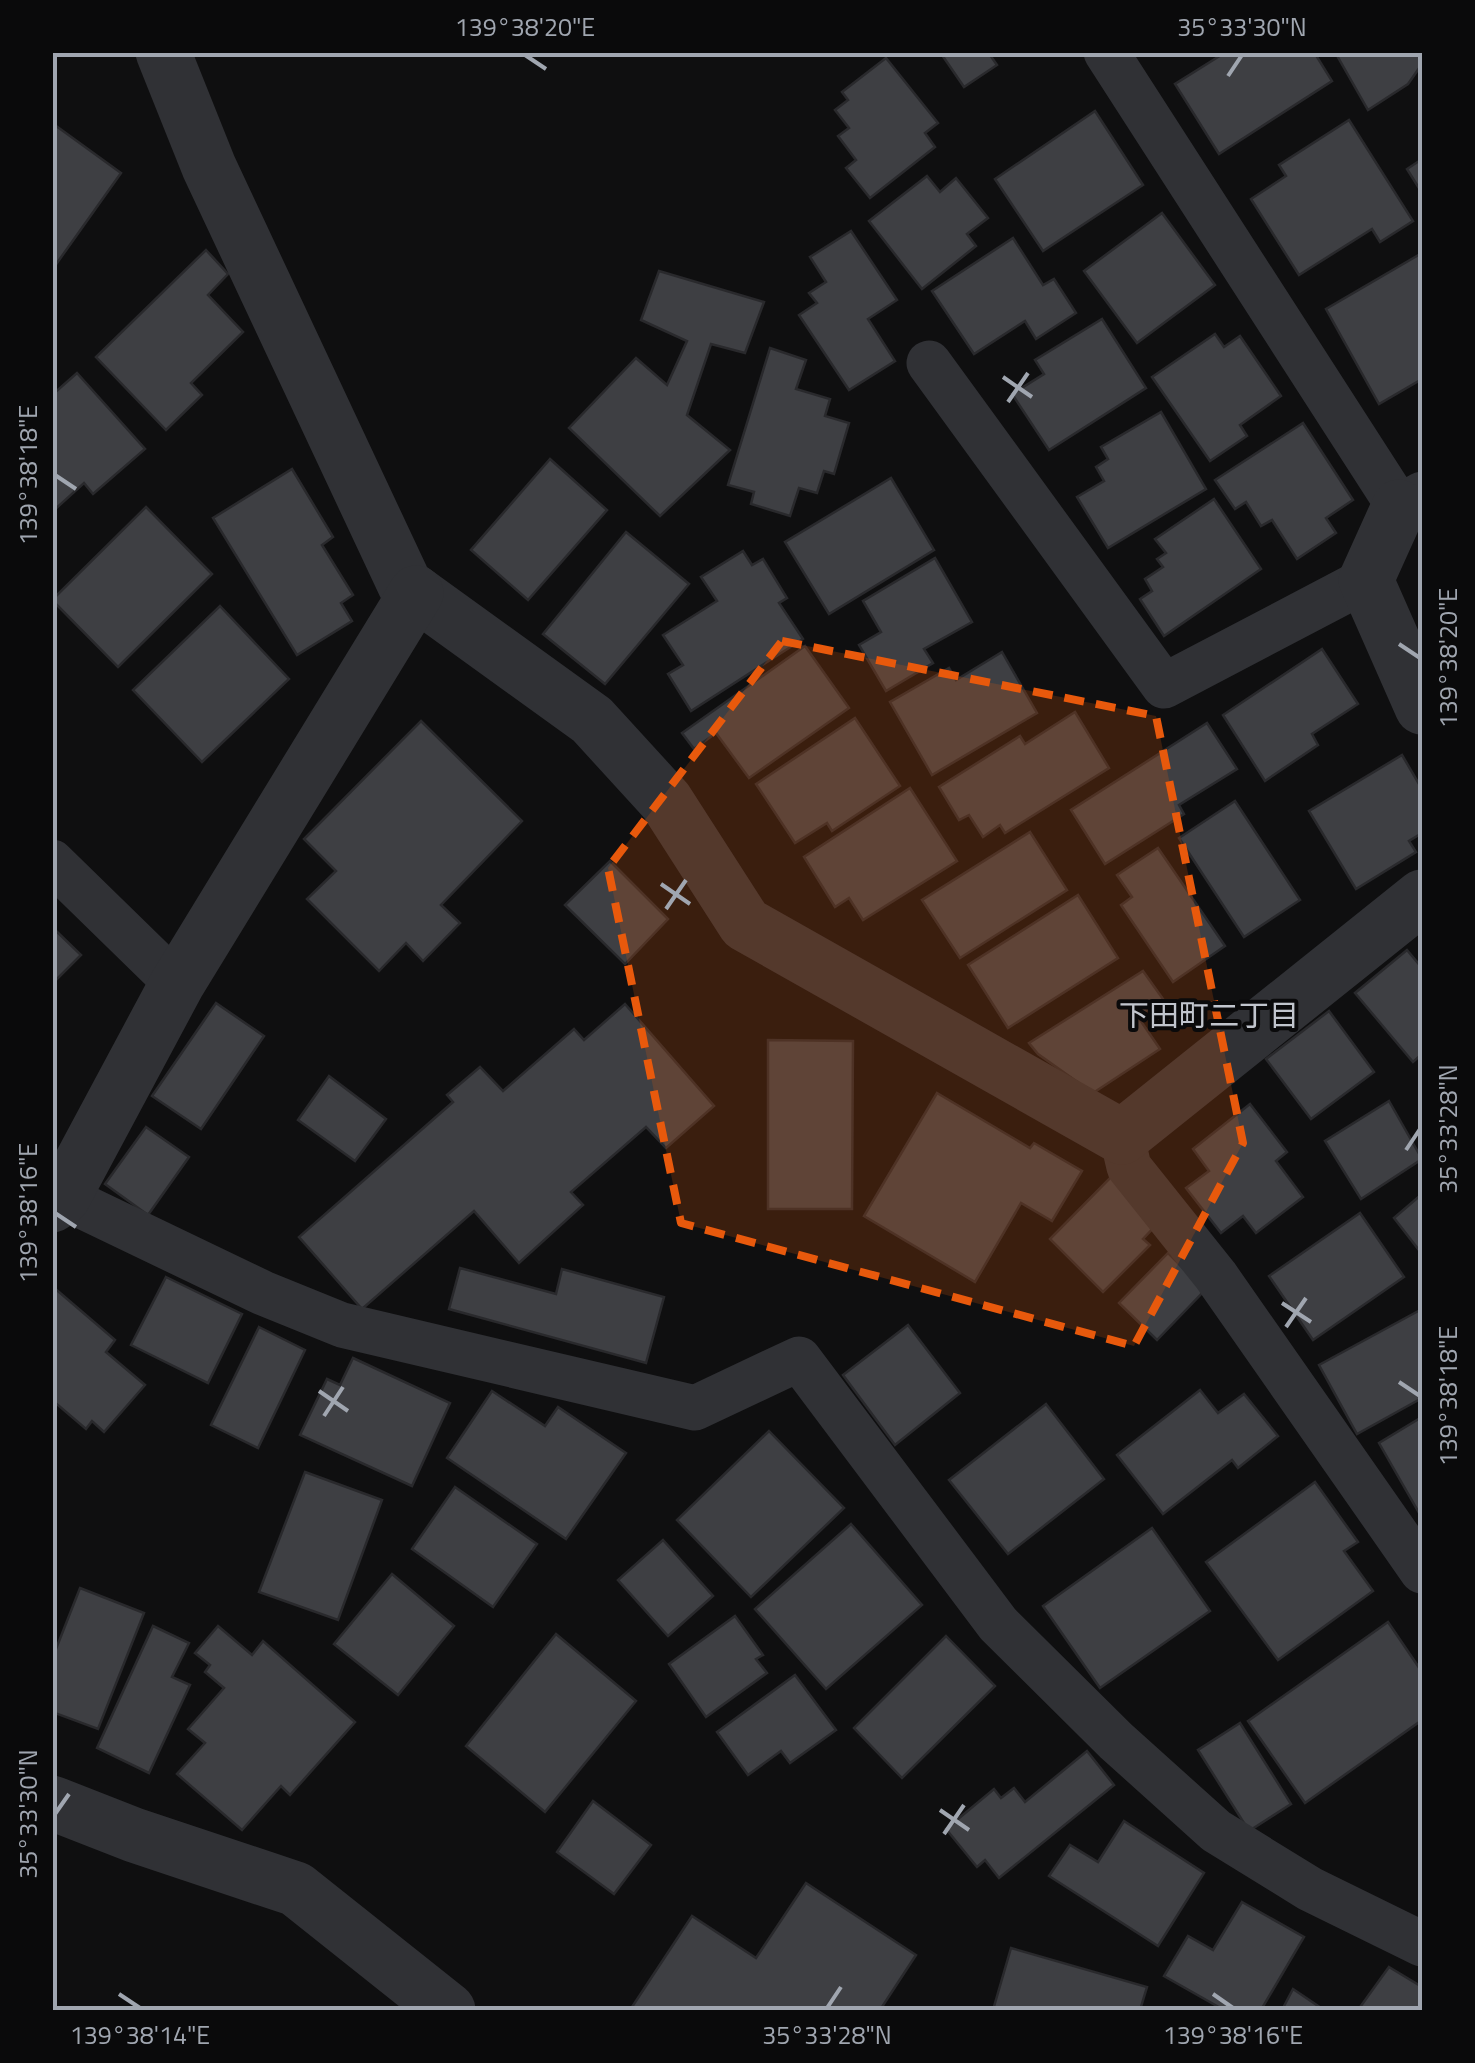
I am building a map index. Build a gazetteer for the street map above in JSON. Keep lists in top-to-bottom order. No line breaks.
{"districts":["下田町二丁目"],"coordinates":["139°38'20\"E","35°33'30\"N","139°38'18\"E","35°33'28\"N","139°38'16\"E","139°38'14\"E"]}
